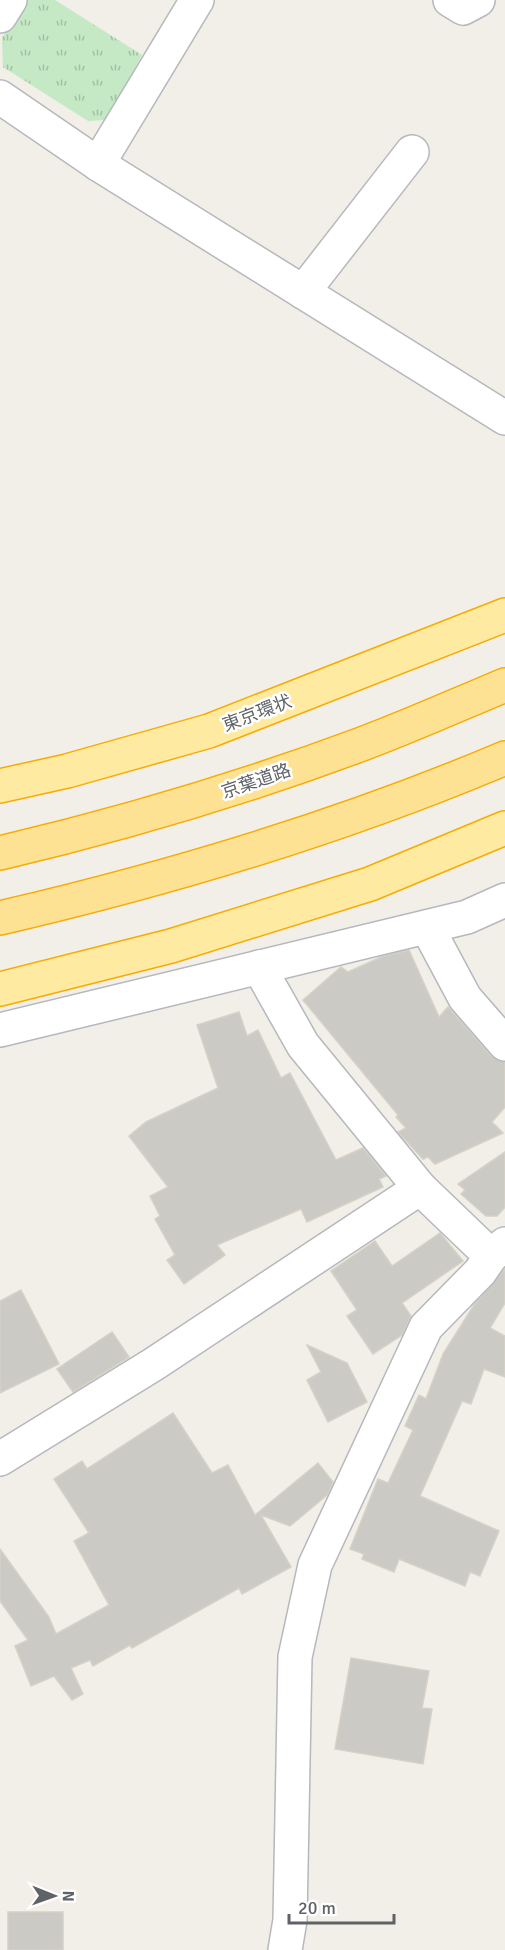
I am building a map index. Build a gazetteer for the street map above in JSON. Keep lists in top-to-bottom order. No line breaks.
{"streets":{"highway":["東京環状","京葉道路"]},"scale_bar":"20 m","north":"right"}
